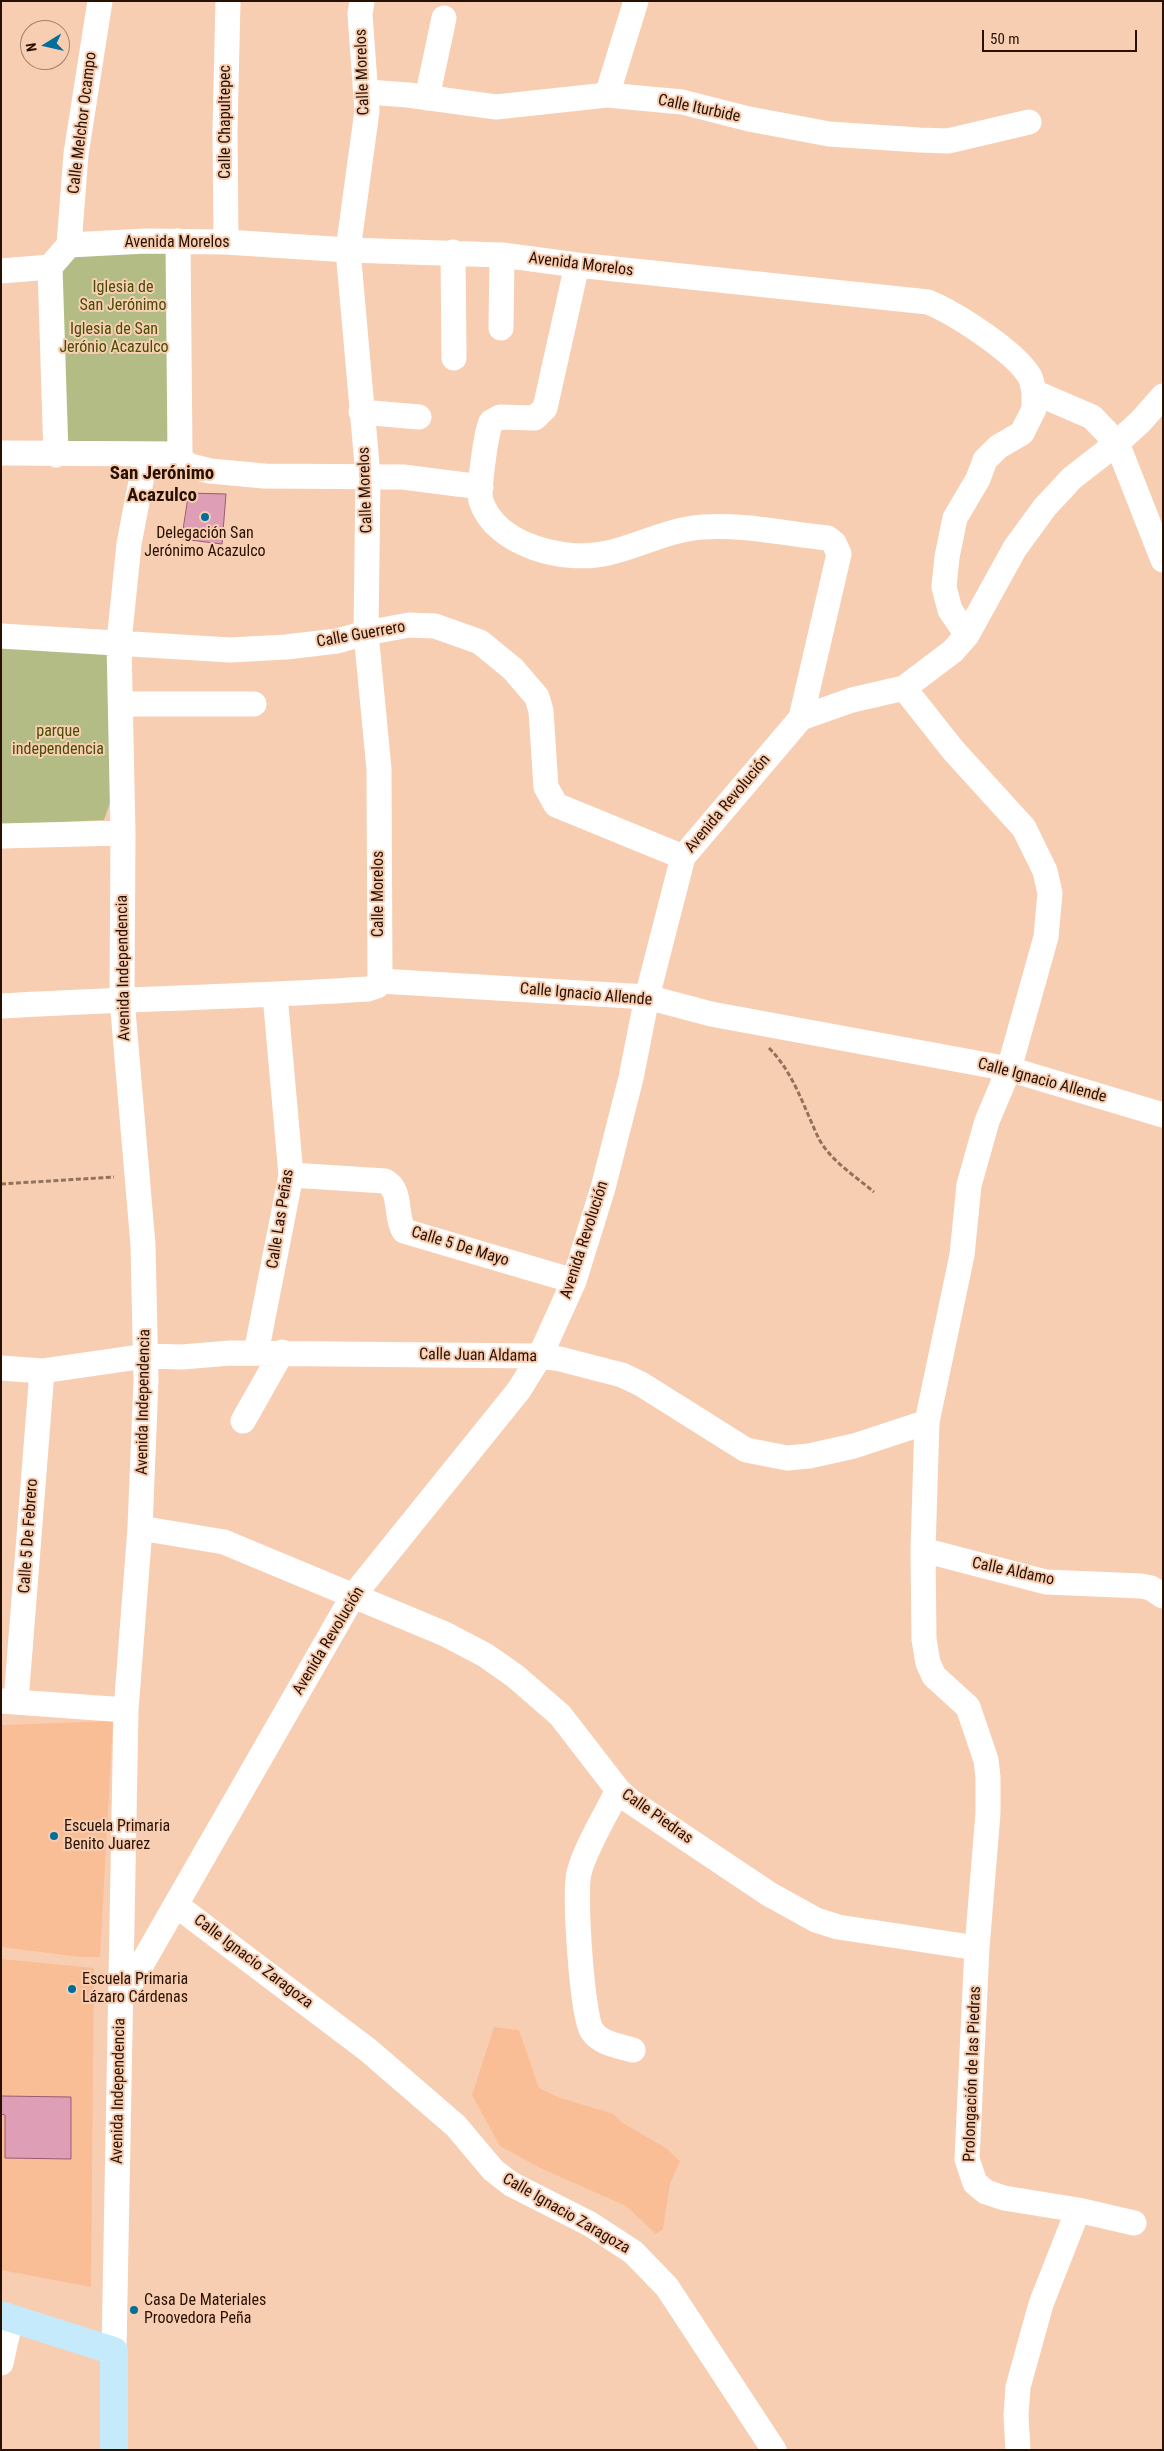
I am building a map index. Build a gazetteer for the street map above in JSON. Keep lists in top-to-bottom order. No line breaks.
{"streets":{"street":["Calle Morelos","Calle Iturbide","Calle Chapultepec","Calle Melchor Ocampo","Avenida Morelos","Calle Guerrero","Avenida Revolución","Avenida Independencia","Calle Ignacio Allende","Calle Las Peñas","Calle 5 De Mayo","Calle Juan Aldama","Calle 5 De Febrero","Calle Aldamo","Calle Piedras","Calle Ignacio Zaragoza","Prolongación de las Piedras"]},"crossings":[["Calle Morelos","Calle Iturbide"],["Calle Morelos","Avenida Morelos"],["Calle Morelos","Calle Guerrero"],["Calle Morelos","Calle Ignacio Allende"],["Calle Chapultepec","Avenida Morelos"],["Calle Melchor Ocampo","Avenida Morelos"],["Calle Guerrero","Avenida Revolución"],["Calle Guerrero","Avenida Independencia"],["Avenida Revolución","Avenida Independencia"],["Avenida Revolución","Calle Ignacio Allende"],["Avenida Revolución","Calle 5 De Mayo"],["Avenida Revolución","Calle Juan Aldama"],["Avenida Revolución","Calle Piedras"],["Avenida Revolución","Calle Ignacio Zaragoza"],["Avenida Independencia","Calle Ignacio Allende"],["Avenida Independencia","Calle Juan Aldama"],["Calle Ignacio Allende","Calle Las Peñas"],["Calle Ignacio Allende","Prolongación de las Piedras"],["Calle Las Peñas","Calle 5 De Mayo"],["Calle Las Peñas","Calle Juan Aldama"],["Calle Juan Aldama","Calle 5 De Febrero"],["Calle Juan Aldama","Prolongación de las Piedras"],["Calle Aldamo","Prolongación de las Piedras"],["Calle Piedras","Prolongación de las Piedras"]],"districts":["San Jerónimo Acazulco"],"parks":["Iglesia de San Jerónimo","Iglesia de San Jerónio Acazulco","parque independencia"],"places":["Delegación San Jerónimo Acazulco","Escuela Primaria Benito Juarez","Escuela Primaria Lázaro Cárdenas","Casa De Materiales Proovedora Peña"],"scale_bar":"50 m","north":"left"}
